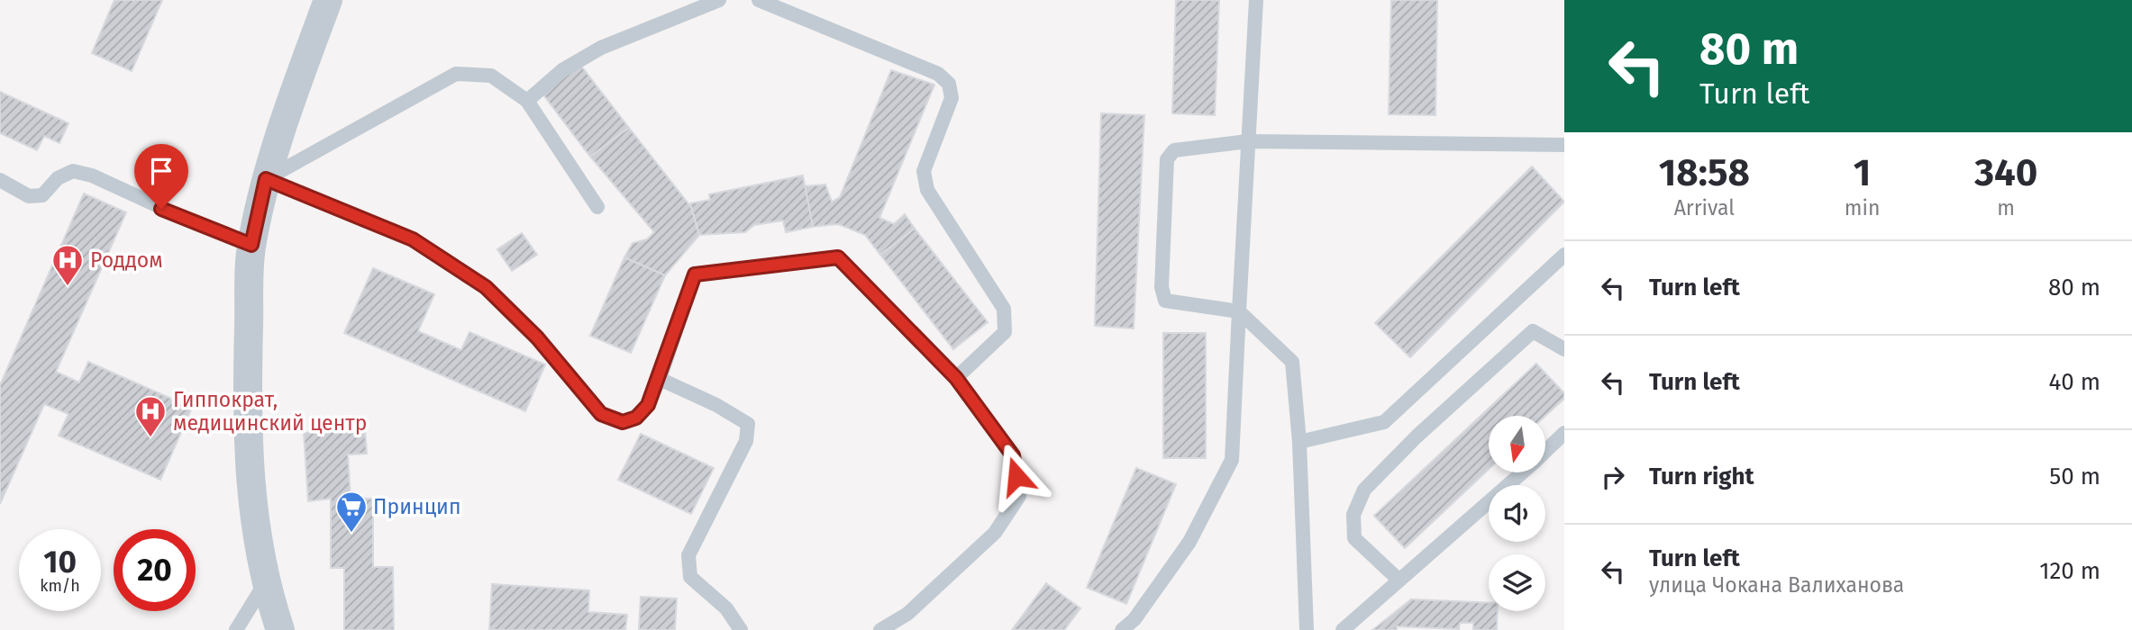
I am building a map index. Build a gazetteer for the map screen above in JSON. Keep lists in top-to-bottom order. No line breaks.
{"places":{"hospital":["Роддом","Гиппократ, медицинский центр"],"supermarket":["Принцип"]},"north":"bottom","page":{"turn":["80 m","Turn left"],"eta":["18:58","Arrival","1","min","340","m"],"list":[{"name":"Turn left","value":"80 m"},{"name":"Turn left","value":"40 m"},{"name":"Turn right","value":"50 m"},{"name":"Turn left","note":"улица Чокана Валиханова","value":"120 m"}],"speed":"10 km/h","limit":"20"}}
